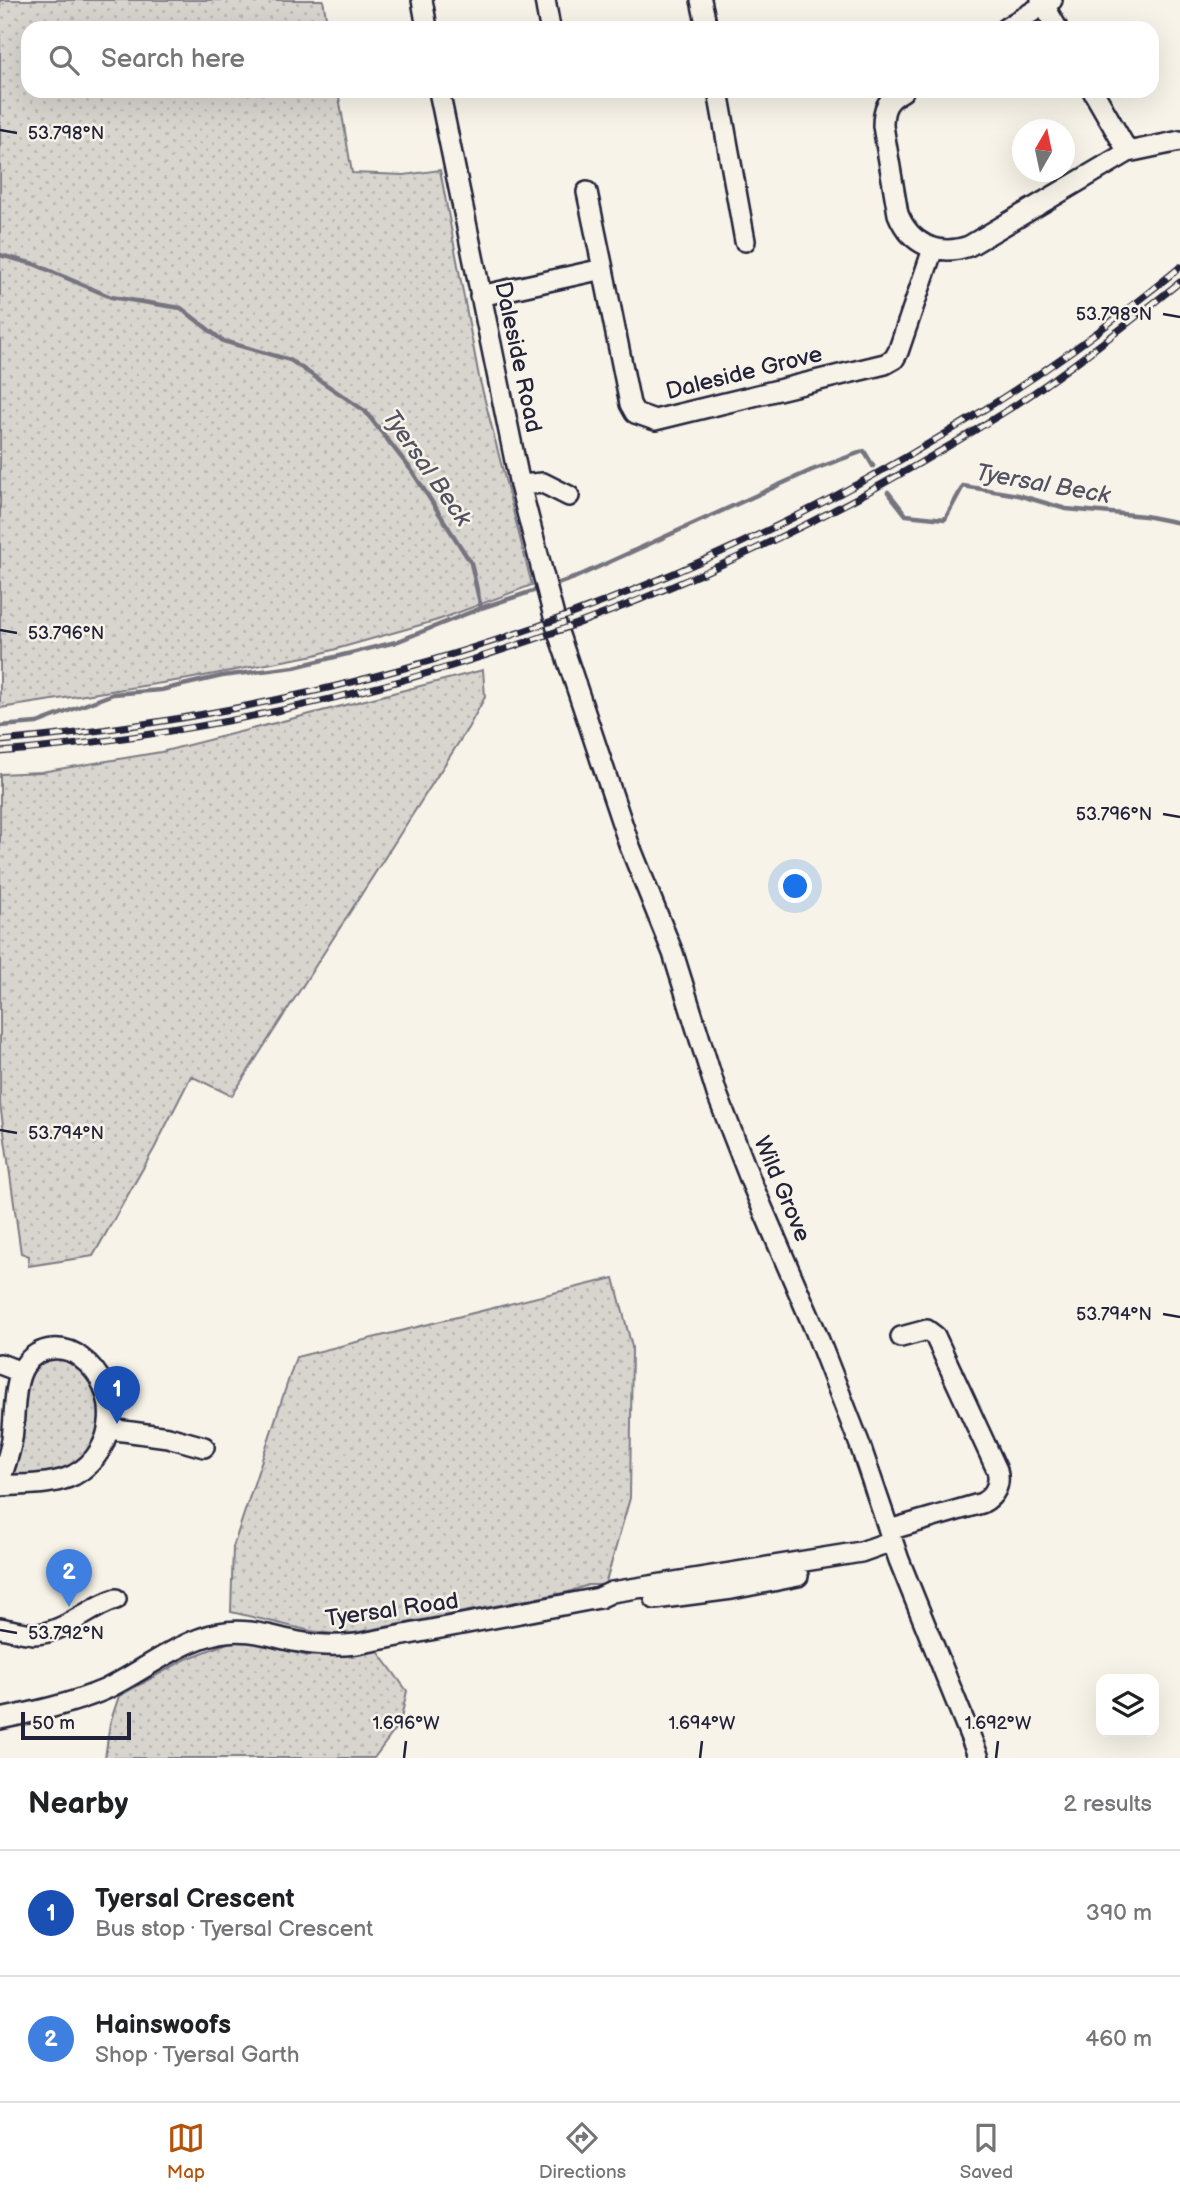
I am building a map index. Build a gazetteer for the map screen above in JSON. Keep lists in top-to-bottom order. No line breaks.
{"streets":{"street":["Daleside Road","Daleside Grove","Wild Grove","Tyersal Road"]},"crossings":[["Daleside Road","Wild Grove"]],"water":["Tyersal Beck"],"scale_bar":"50 m","north":"top","page":{"search":"Search here","pins":["1","2"],"scale":"50 m","heading":["Nearby","2 results"],"list":[{"mark":"1","name":"Tyersal Crescent","note":"Bus stop · Tyersal Crescent","value":"390 m"},{"mark":"2","name":"Hainswoofs","note":"Shop · Tyersal Garth","value":"460 m"}],"nav":["Map","Directions","Saved"]},"coordinates":["53.798°N","53.796°N","53.794°N","53.792°N","1.696°W","1.694°W","1.692°W"]}
